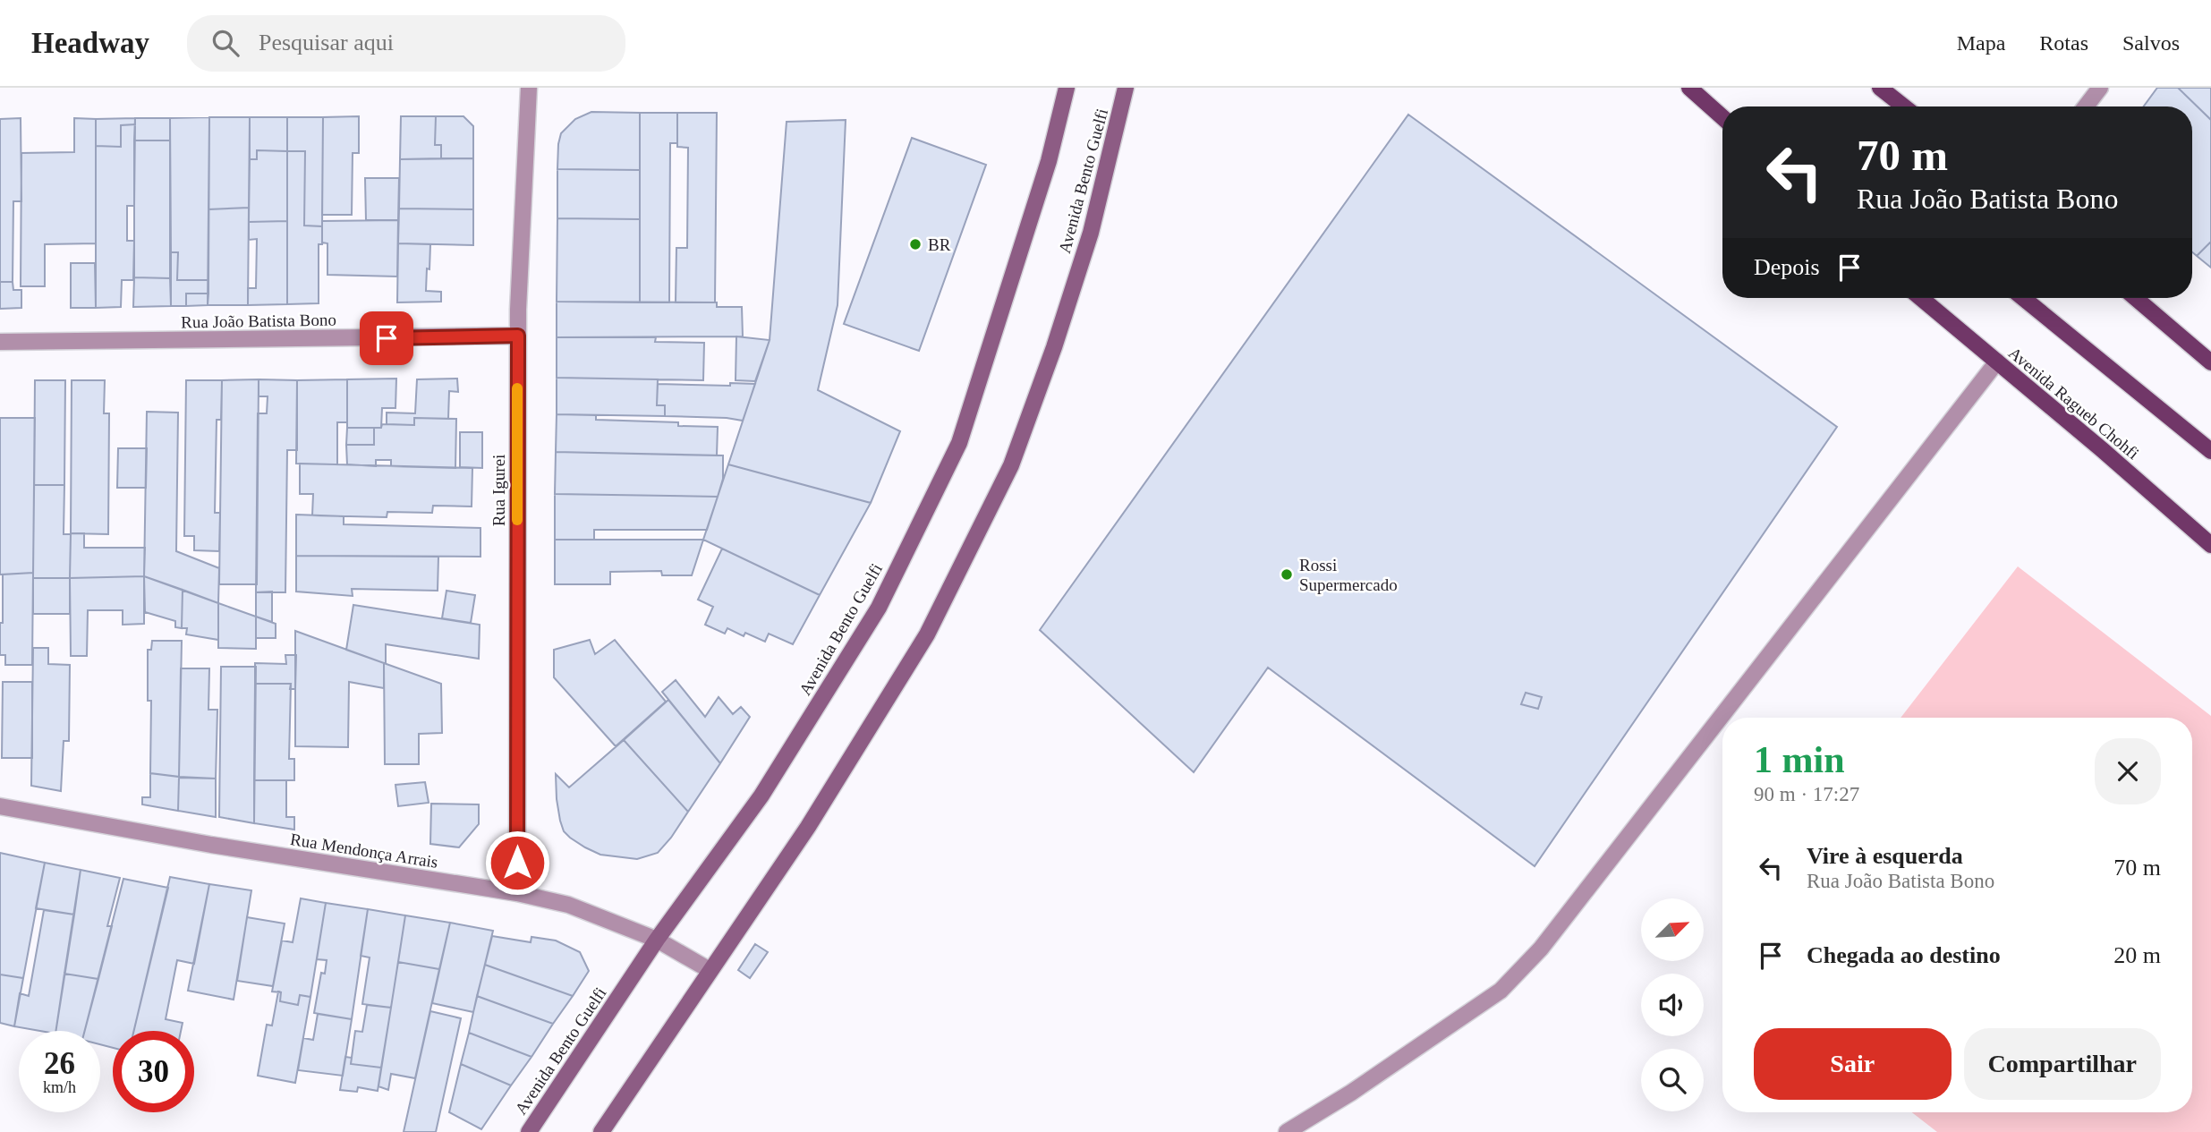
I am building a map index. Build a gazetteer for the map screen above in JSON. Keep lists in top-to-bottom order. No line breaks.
{"streets":{"main road":["Avenida Bento Guelfi","Avenida Ragueb Chohfi"],"street":["Rua João Batista Bono","Rua Igurei","Rua Mendonça Arrais"]},"crossings":[["Avenida Bento Guelfi","Rua Mendonça Arrais"],["Rua João Batista Bono","Rua Igurei"],["Rua Igurei","Rua Mendonça Arrais"]],"places":["BR","Rossi Supermercado"],"north":"top right","page":{"header":"Headway","search":"Pesquisar aqui","nav":["Mapa","Rotas","Salvos"],"turn":["70 m","Rua João Batista Bono"],"then":"Depois","heading":["1 min","90 m · 17:27"],"list":[{"name":"Vire à esquerda","note":"Rua João Batista Bono","value":"70 m"},{"name":"Chegada ao destino","value":"20 m"}],"buttons":["Sair","Compartilhar"],"speed":"26 km/h","limit":"30"}}
